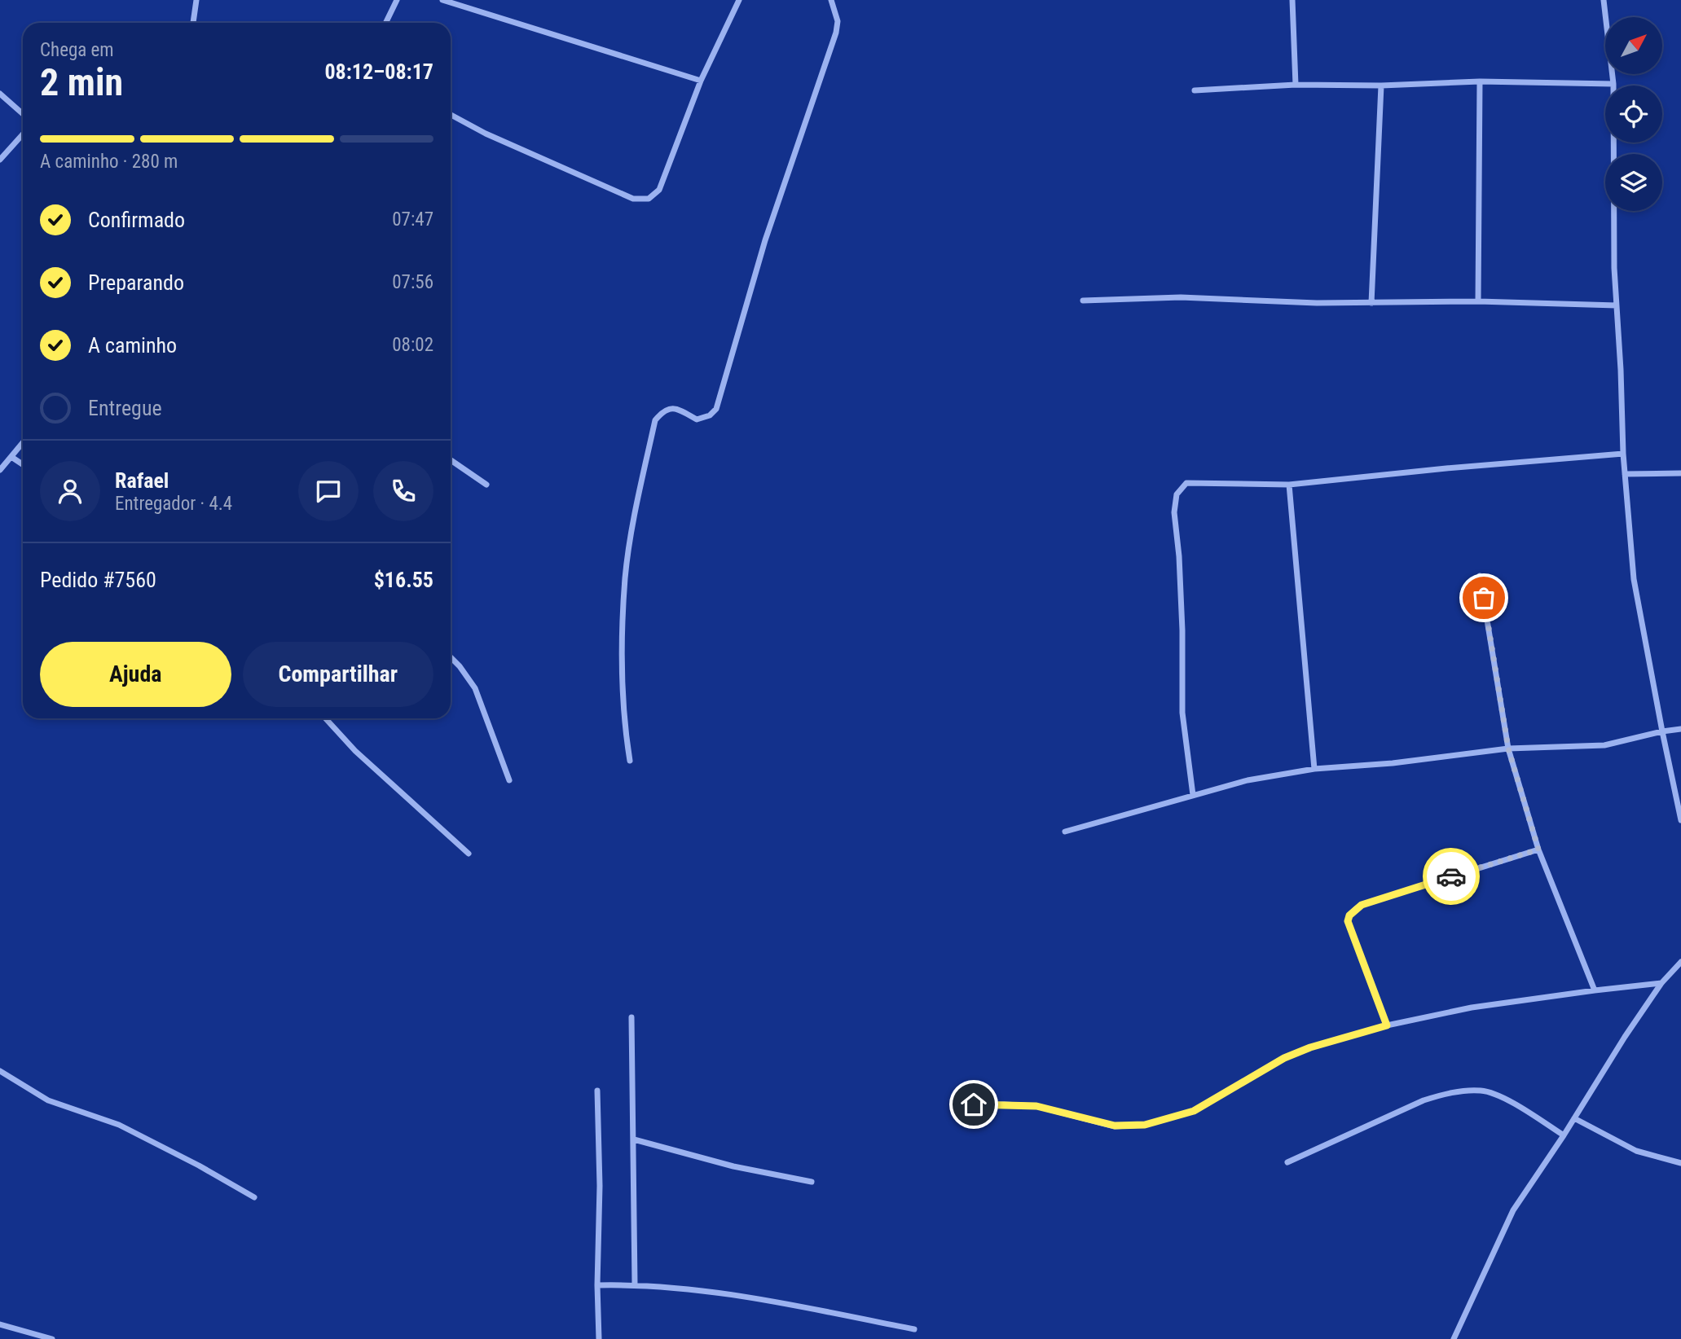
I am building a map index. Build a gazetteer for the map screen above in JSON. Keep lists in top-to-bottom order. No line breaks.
{"north":"top right","page":{"heading":["2 min","Chega em","08:12–08:17"],"panel":["Rafael","Entregador · 4.4","Pedido #7560","$16.55"],"bar":"A caminho · 280 m","list":[["Confirmado","07:47"],["Preparando","07:56"],["A caminho","08:02"],"Entregue"],"buttons":["Ajuda","Compartilhar"]}}
